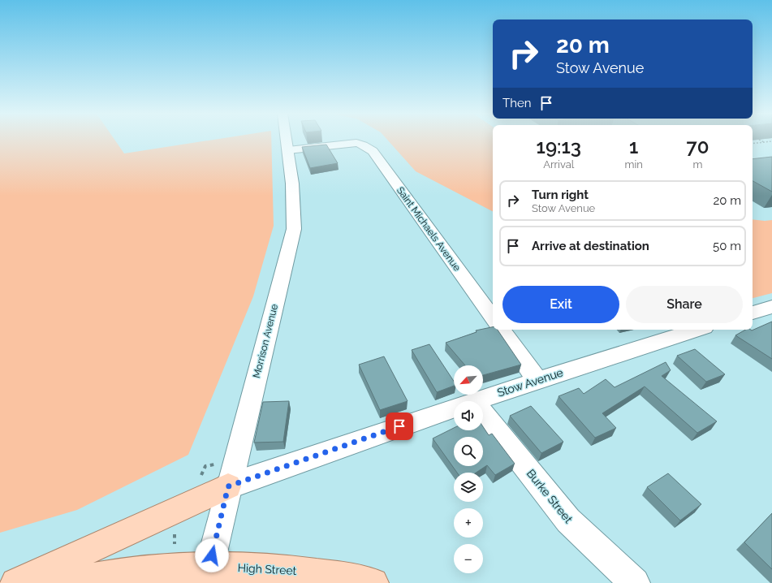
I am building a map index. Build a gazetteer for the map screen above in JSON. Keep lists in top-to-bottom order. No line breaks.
{"streets":{"main road":["High Street"],"street":["Saint Michaels Avenue","Morrison Avenue","Stow Avenue","Burke Street"]},"crossings":[["Saint Michaels Avenue","Morrison Avenue"],["Morrison Avenue","Stow Avenue"],["Morrison Avenue","High Street"]],"north":"bottom left","page":{"turn":["20 m","Stow Avenue"],"then":"Then","eta":["19:13","Arrival","1","min","70","m"],"list":[{"name":"Turn right","note":"Stow Avenue","value":"20 m"},{"name":"Arrive at destination","value":"50 m"}],"buttons":["Exit","Share"],"map_buttons":["+","−"]}}
